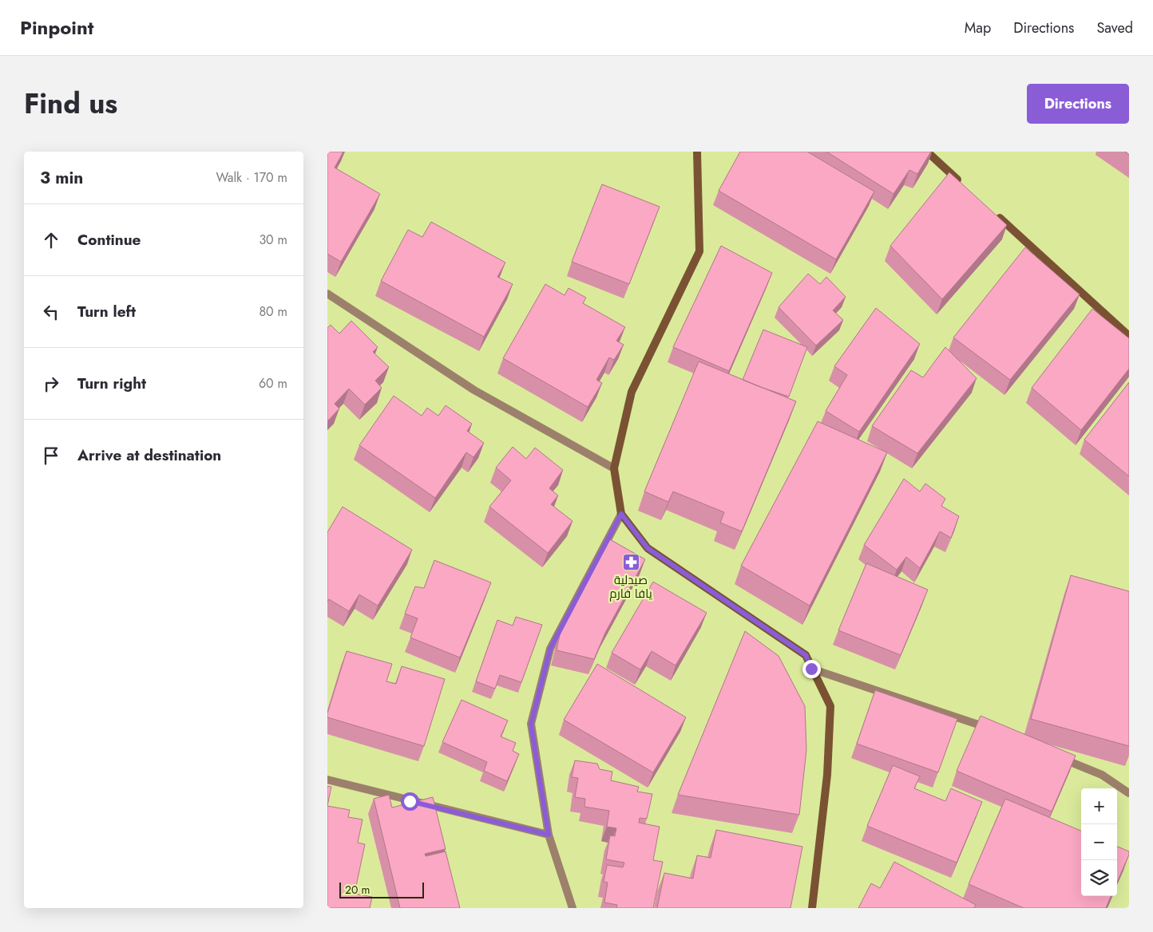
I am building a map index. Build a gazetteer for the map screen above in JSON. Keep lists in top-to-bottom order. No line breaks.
{"places":{"pharmacy":["صيدلية يافا فارم"]},"scale_bar":"20 m","page":{"header":"Pinpoint","nav":["Map","Directions","Saved"],"title":"Find us","buttons":"Directions","heading":["3 min","Walk · 170 m"],"list":[["Continue","30 m"],["Turn left","80 m"],["Turn right","60 m"],"Arrive at destination"],"map_buttons":["+","−"],"scale":"20 m"}}
